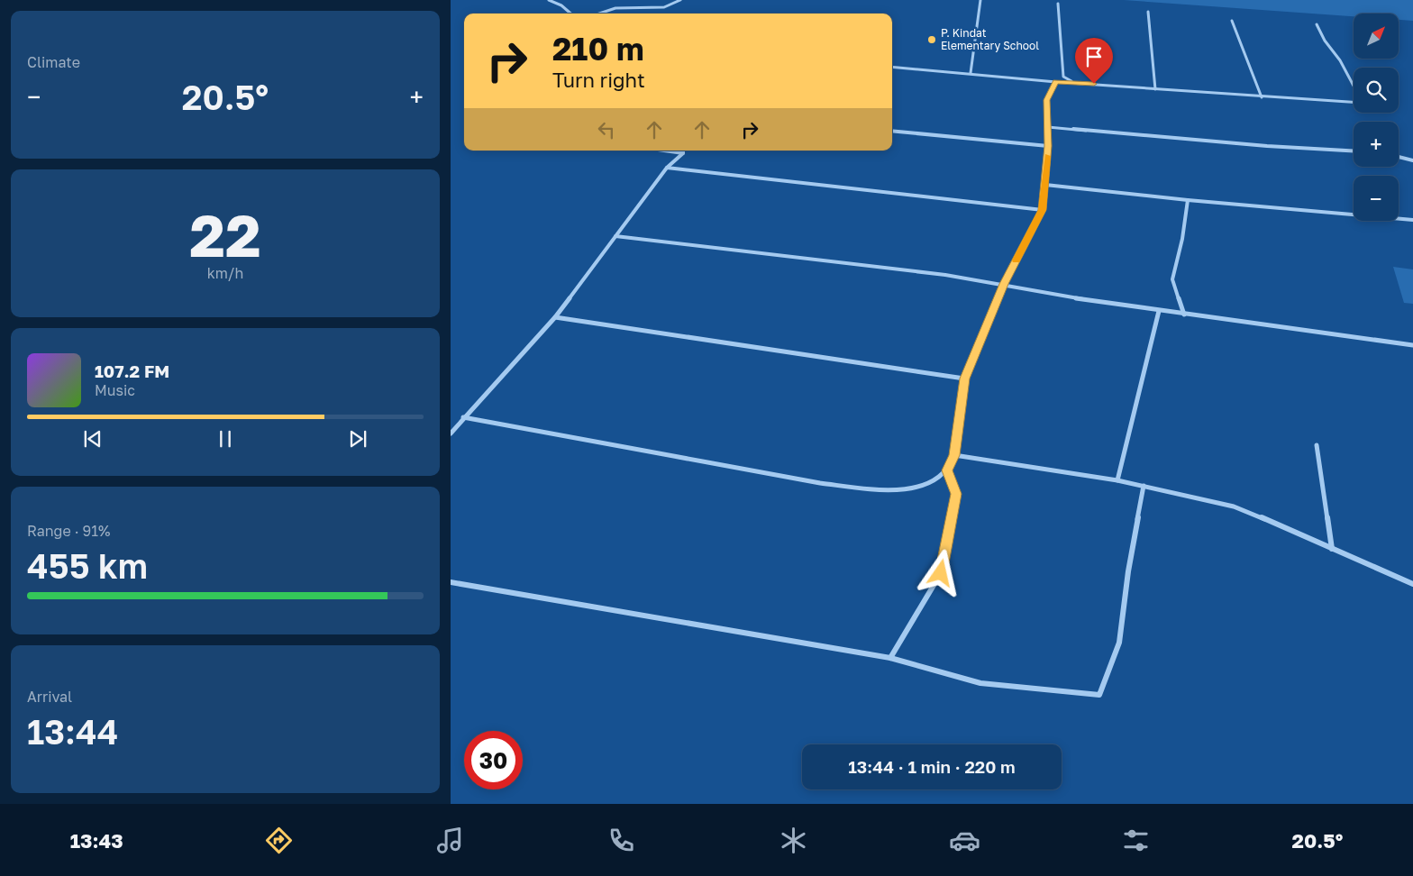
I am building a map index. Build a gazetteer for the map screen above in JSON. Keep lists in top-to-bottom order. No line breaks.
{"places":["P. Kindat Elementary School"],"north":"top right","page":{"tile":["Climate",["22","km/h"],["Range · 91%","455 km"],["Arrival","13:44"]],"map_buttons":["+","−"],"turn":["210 m","Turn right"],"heat":["−","20.5°","+"],"song":["107.2 FM","Music"],"limit":"30","trip":"13:44 · 1 min · 220 m","tabs":["13:43","20.5°"]}}
